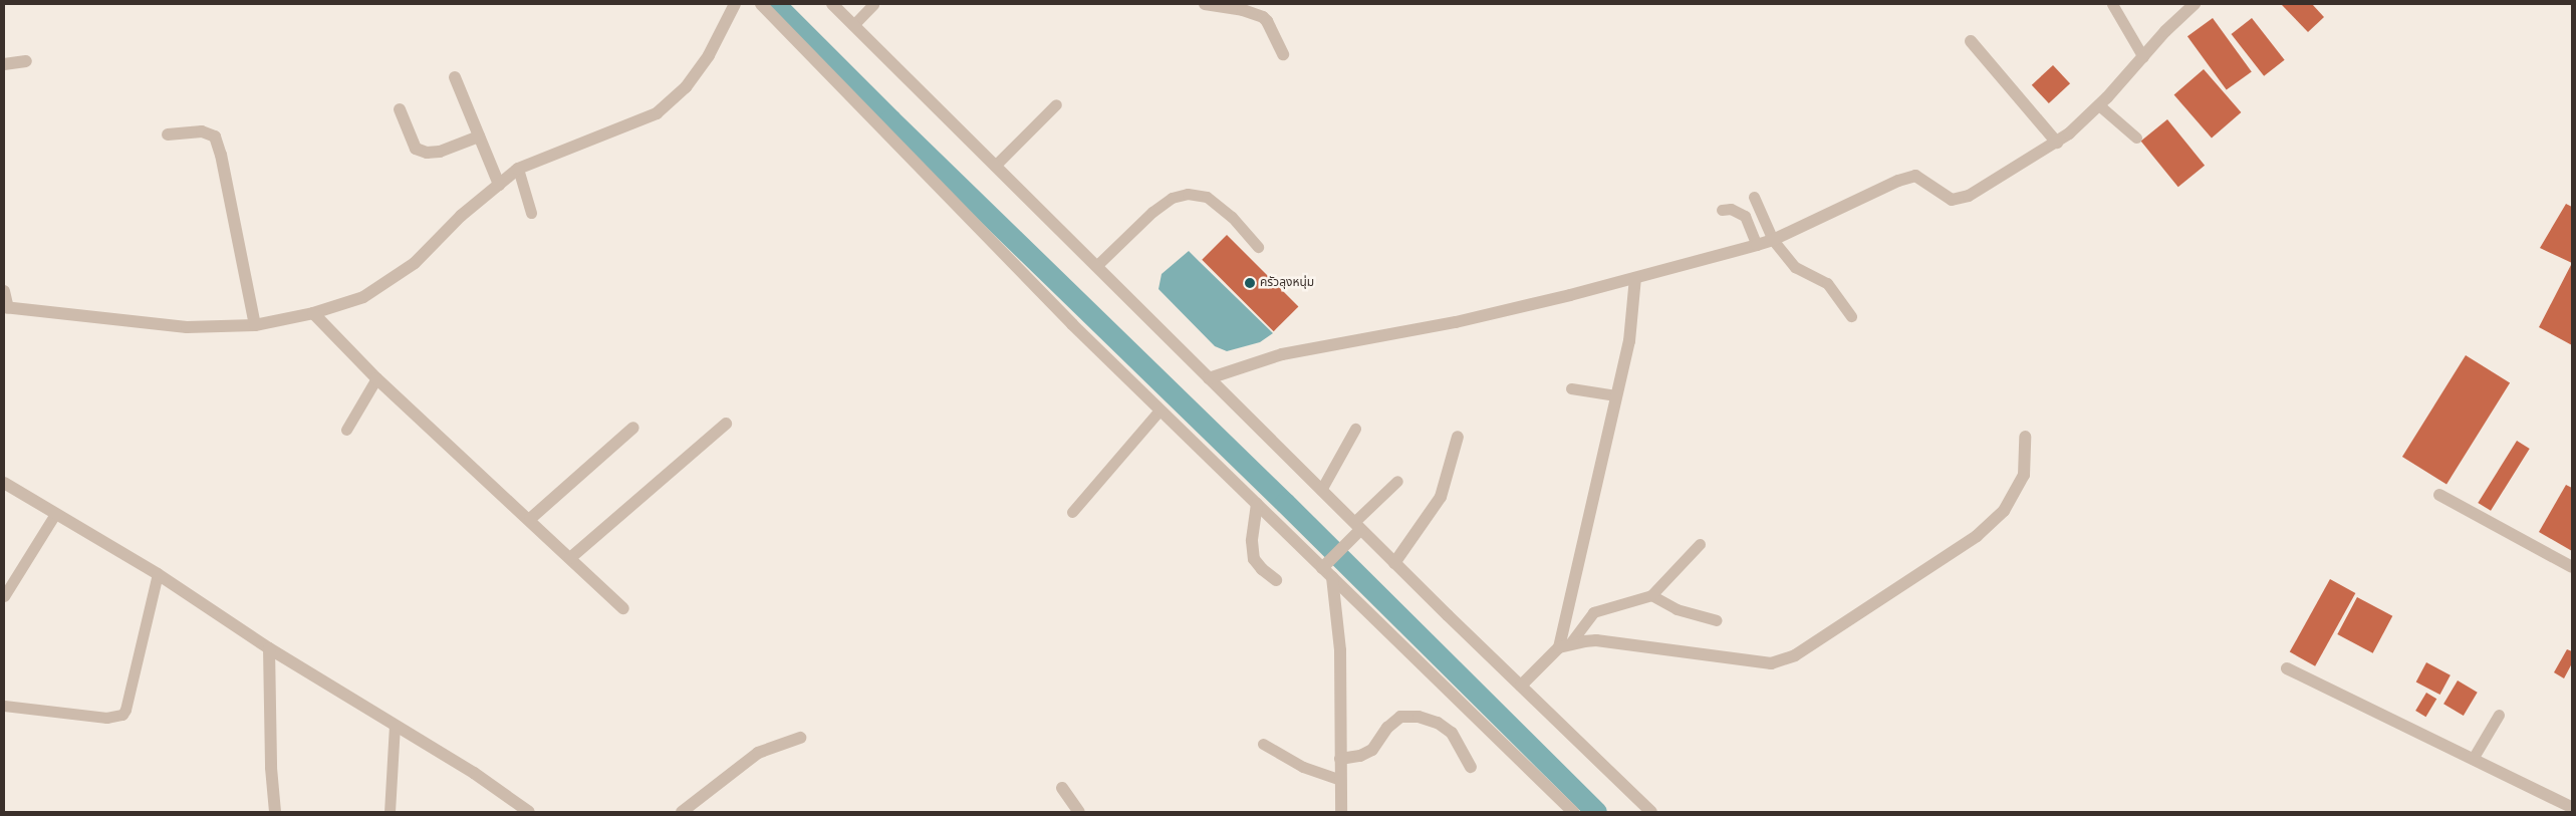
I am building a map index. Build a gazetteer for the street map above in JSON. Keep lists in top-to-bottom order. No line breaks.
{"places":["ครัวลุงหนุ่ม"]}
